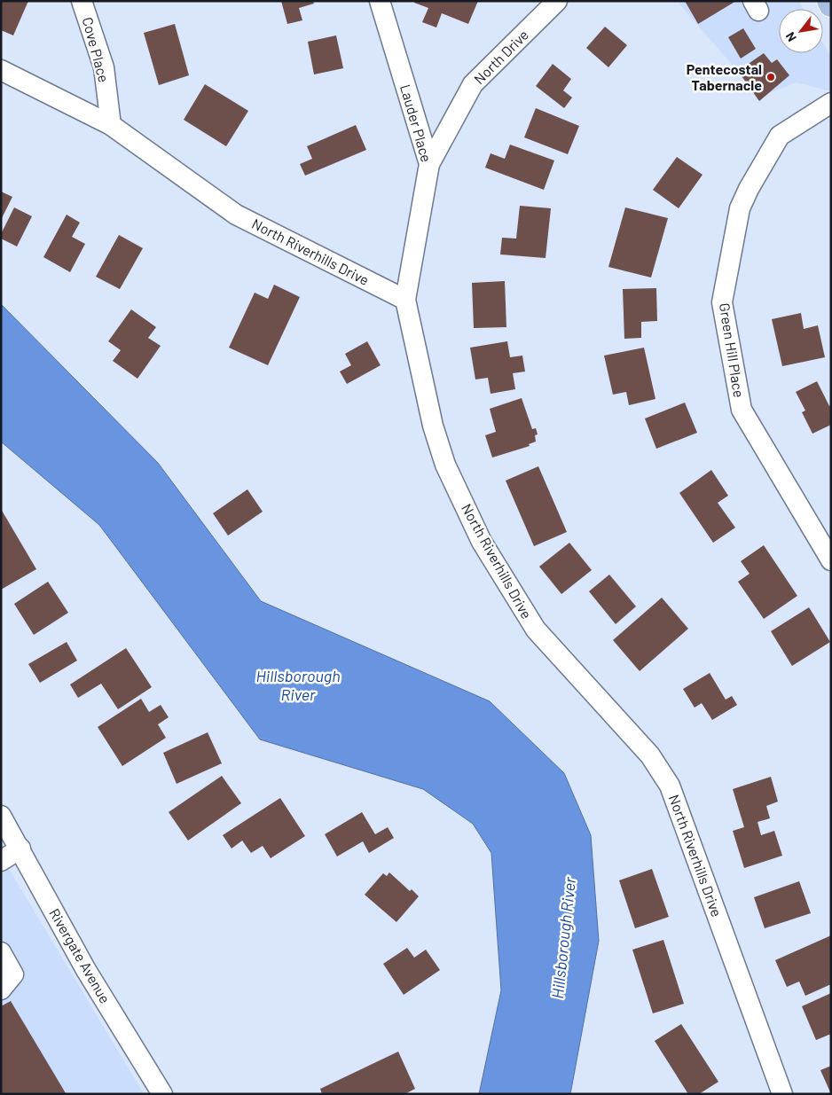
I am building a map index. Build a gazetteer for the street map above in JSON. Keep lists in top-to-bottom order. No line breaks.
{"streets":{"street":["Cove Place","North Drive","Lauder Place","North Riverhills Drive","Green Hill Place","Rivergate Avenue"]},"crossings":[["Cove Place","North Riverhills Drive"],["North Drive","Lauder Place"],["Lauder Place","North Riverhills Drive"]],"water":["Hillsborough River"],"places":["Pentecostal Tabernacle"],"north":"bottom left"}
